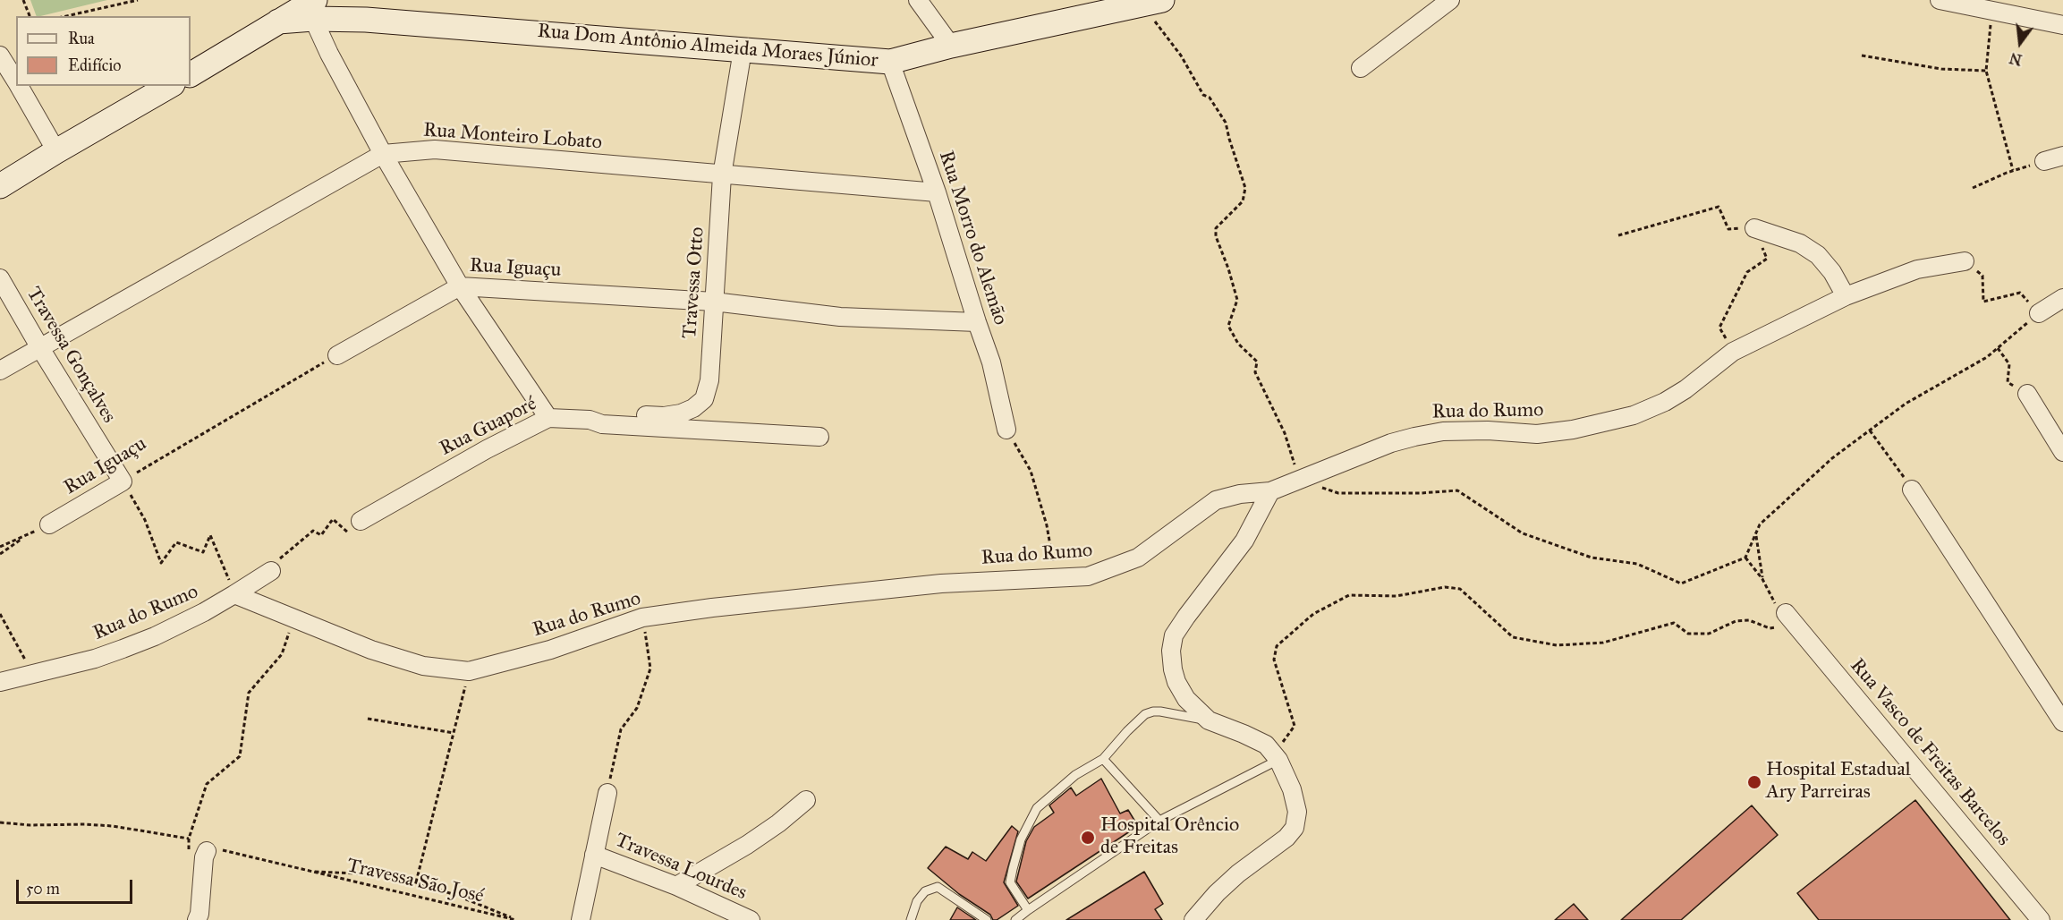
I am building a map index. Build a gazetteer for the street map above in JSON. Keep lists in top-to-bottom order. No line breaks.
{"streets":{"main road":["Rua Dom Antônio Almeida Moraes Júnior"],"street":["Rua Monteiro Lobato","Rua Morro do Alemão","Rua Iguaçu","Travessa Otto","Travessa Gonçalves","Rua do Rumo","Rua Guaporé","Rua Vasco de Freitas Barcelos","Travessa Lourdes"],"path":["Travessa São José"]},"crossings":[["Rua Dom Antônio Almeida Moraes Júnior","Rua Morro do Alemão"],["Rua Dom Antônio Almeida Moraes Júnior","Travessa Otto"],["Rua Monteiro Lobato","Rua Morro do Alemão"],["Rua Monteiro Lobato","Travessa Otto"],["Rua Monteiro Lobato","Travessa Gonçalves"],["Rua Morro do Alemão","Rua Iguaçu"],["Rua Iguaçu","Travessa Otto"],["Rua Iguaçu","Travessa Gonçalves"],["Travessa Otto","Rua Guaporé"]],"places":["Hospital Estadual Ary Parreiras","Hospital Orêncio de Freitas"],"legend":["Rua","Edifício"],"scale_bar":"50 m","north":"bottom"}
